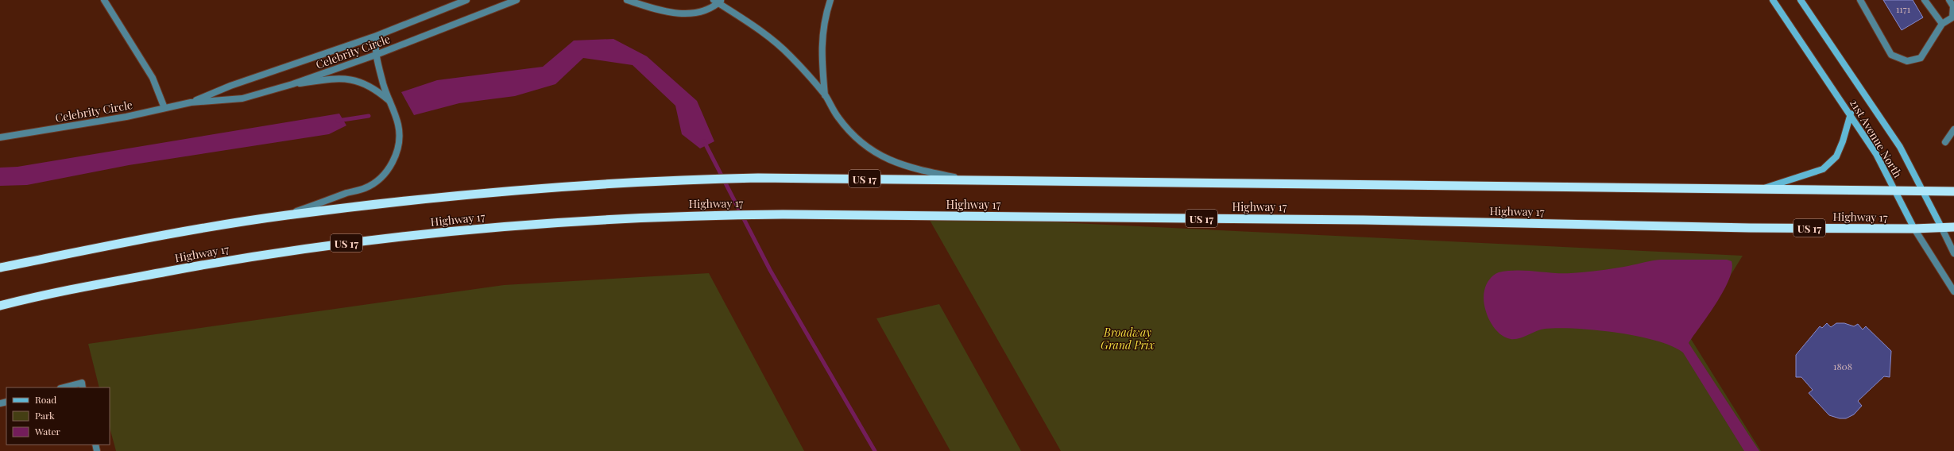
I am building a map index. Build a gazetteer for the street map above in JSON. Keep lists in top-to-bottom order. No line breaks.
{"streets":{"highway":["US 17","Highway 17"],"main road":["21st Avenue North"],"street":["Celebrity Circle"]},"crossings":[["21st Avenue North","Highway 17"]],"parks":["Broadway Grand Prix"],"house_numbers":["1171","1808"],"legend":["Road","Park","Water"]}
